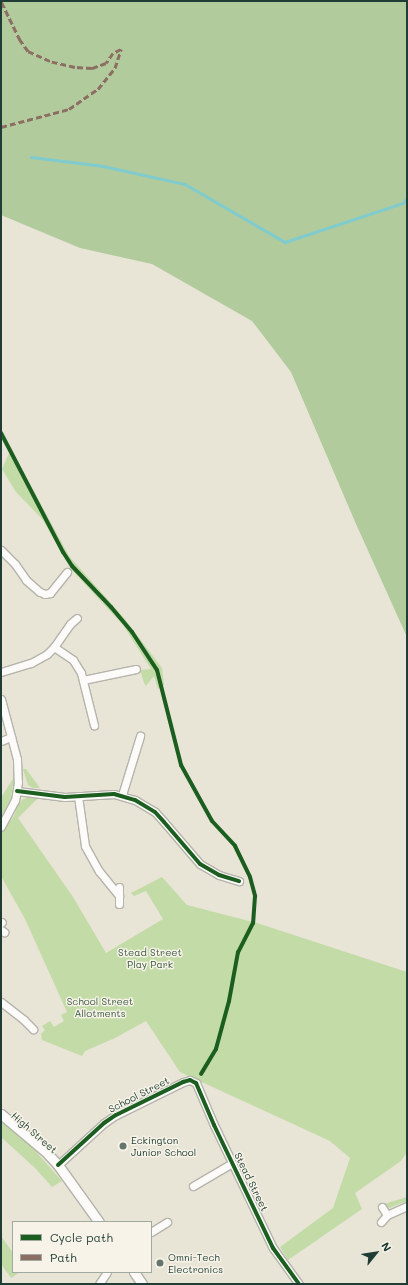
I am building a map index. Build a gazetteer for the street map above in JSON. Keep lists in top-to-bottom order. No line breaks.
{"streets":{"main road":["High Street"],"street":["School Street","Stead Street"]},"crossings":[["School Street","High Street"],["School Street","Stead Street"]],"parks":["Stead Street Play Park","School Street Allotments"],"places":["Eckington Junior School","Omni-Tech Electronics"],"legend":["Cycle path","Path"],"north":"top right"}
